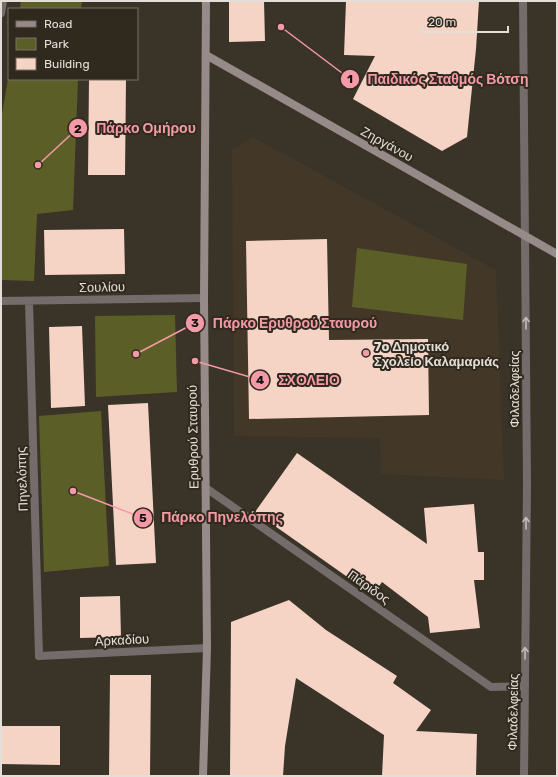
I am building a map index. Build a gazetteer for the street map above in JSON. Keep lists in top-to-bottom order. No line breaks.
{"streets":{"street":["Ζηργάνου","Σουλίου","Φιλαδελφείας","Ερυθρού Σταυρού","Πηνελόπης","Πάριδος","Αρκαδίου"]},"crossings":[["Ζηργάνου","Φιλαδελφείας"],["Ζηργάνου","Ερυθρού Σταυρού"],["Σουλίου","Ερυθρού Σταυρού"],["Σουλίου","Πηνελόπης"],["Φιλαδελφείας","Πάριδος"],["Ερυθρού Σταυρού","Πάριδος"],["Ερυθρού Σταυρού","Αρκαδίου"],["Πηνελόπης","Αρκαδίου"]],"one_way":["Φιλαδελφείας"],"places":["Παιδικός Σταθμός Βότση","Πάρκο Ομήρου","7o Δημοτικό Σχολείο Καλαμαριάς","Πάρκο Ερυθρού Σταυρού","ΣΧΟΛΕΙΟ","Πάρκο Πηνελόπης"],"legend":["Road","Park","Building"],"scale_bar":"20 m"}
